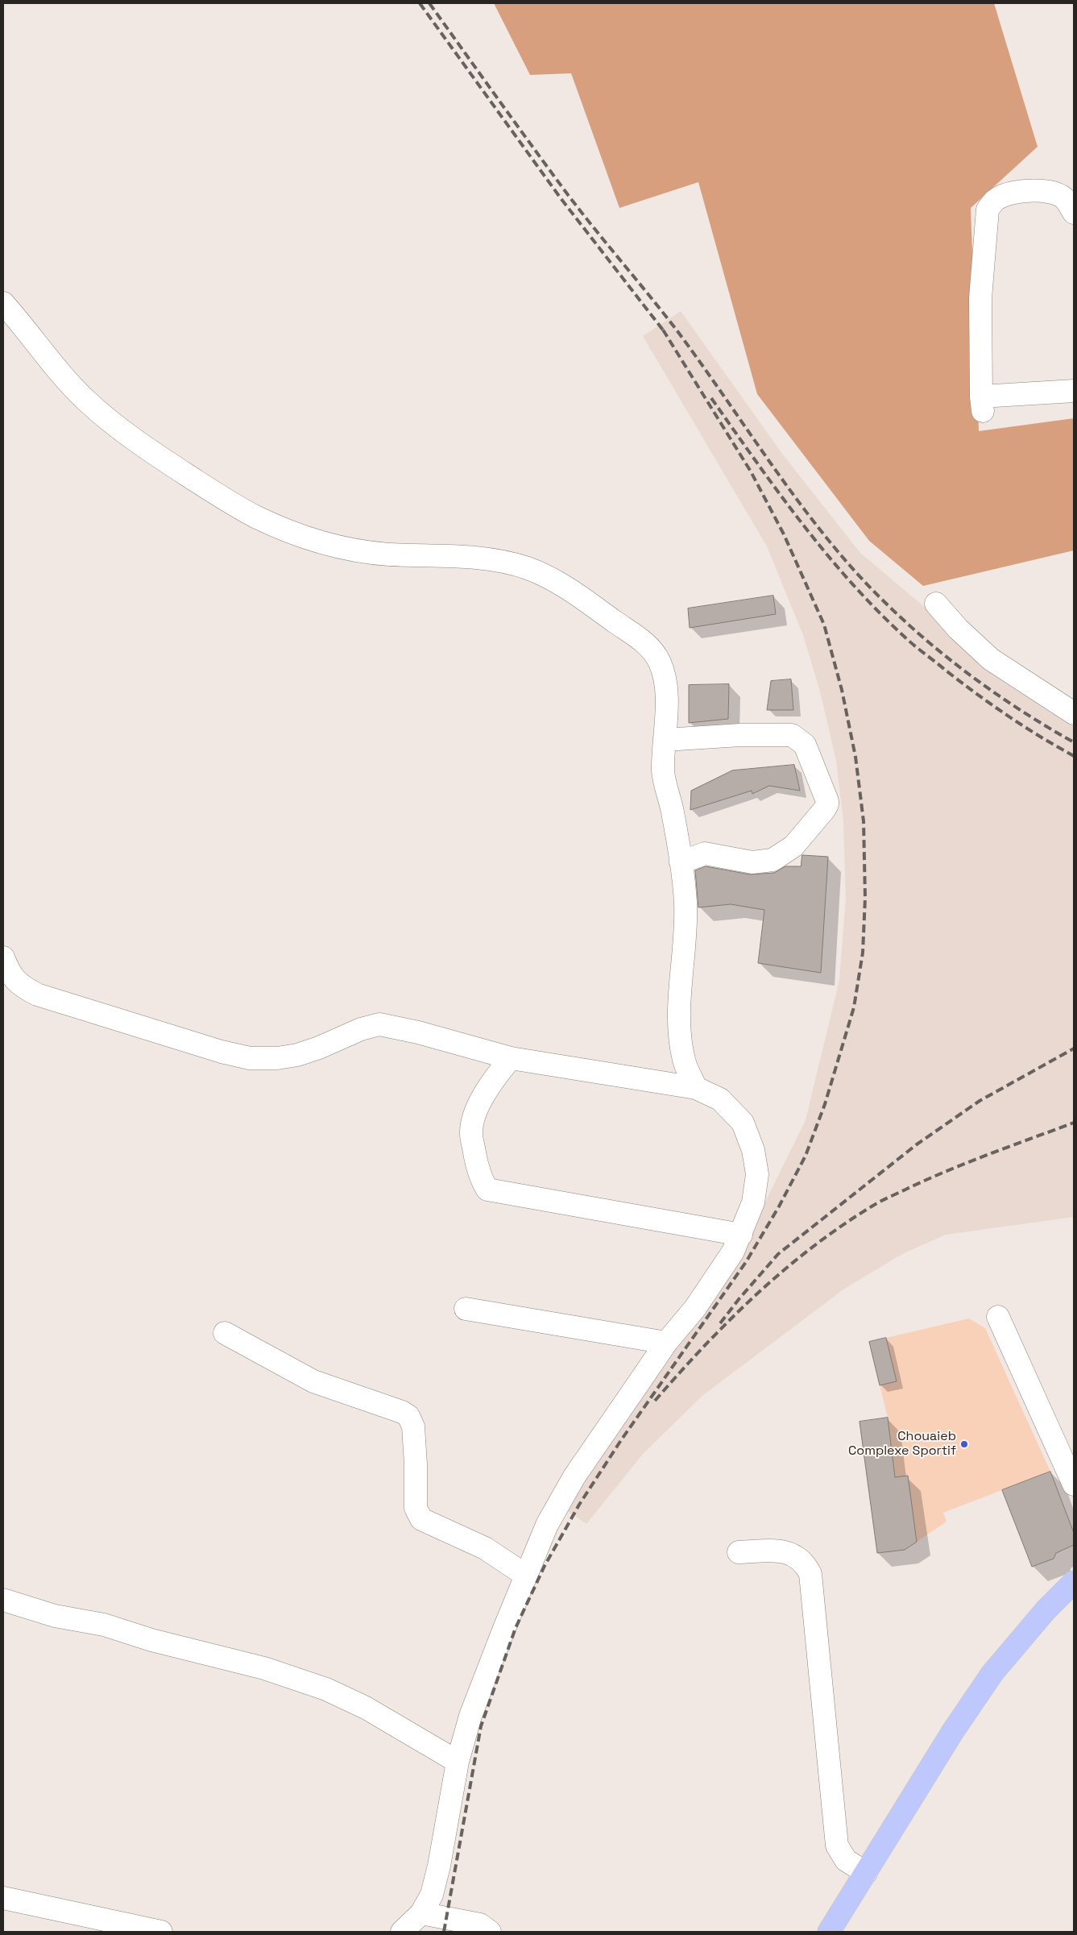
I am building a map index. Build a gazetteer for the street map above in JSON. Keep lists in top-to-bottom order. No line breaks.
{"places":["Chouaieb Complexe Sportif"]}
